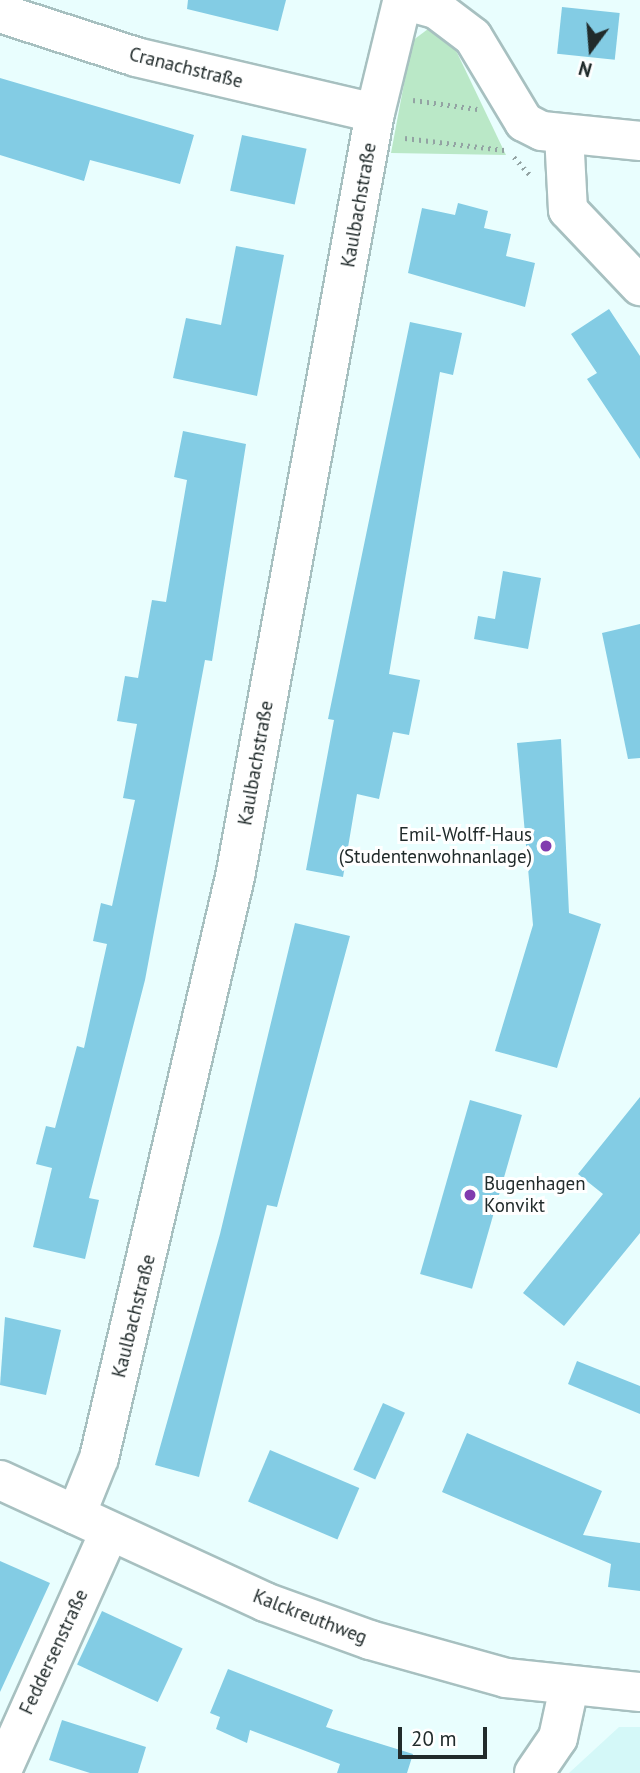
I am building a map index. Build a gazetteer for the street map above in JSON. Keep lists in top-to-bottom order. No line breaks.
{"streets":{"street":["Cranachstraße","Kaulbachstraße","Kalckreuthweg","Feddersenstraße"]},"crossings":[["Cranachstraße","Kaulbachstraße"],["Kaulbachstraße","Kalckreuthweg"],["Kaulbachstraße","Feddersenstraße"],["Kalckreuthweg","Feddersenstraße"]],"places":["Emil-Wolff-Haus (Studentenwohnanlage)","Bugenhagen Konvikt"],"scale_bar":"20 m","north":"bottom"}
